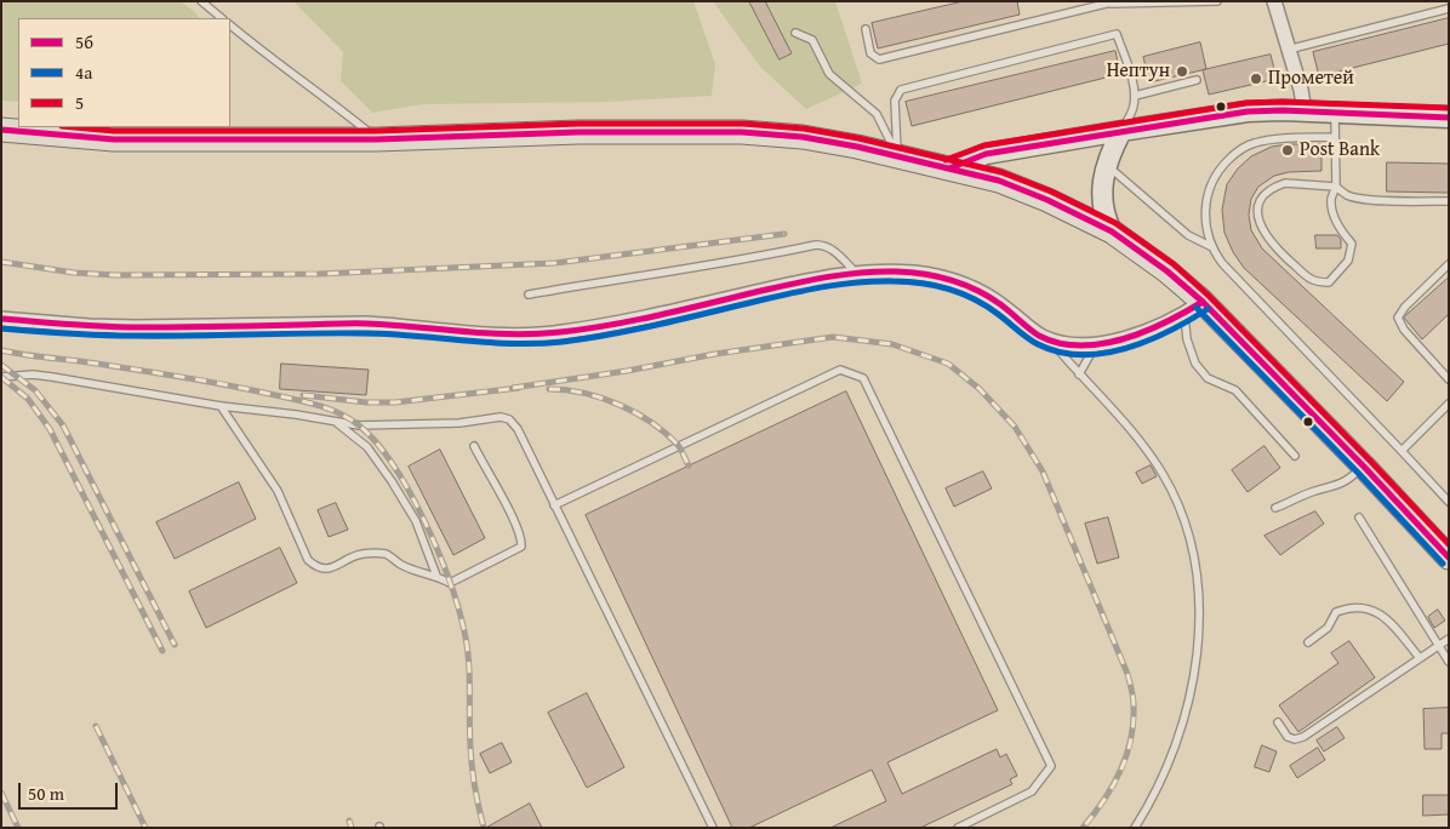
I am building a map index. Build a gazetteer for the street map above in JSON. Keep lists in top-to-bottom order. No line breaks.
{"places":["Нептун","Прометей","Post Bank"],"lines":["transit line 5","transit line 5б","transit line 4а"],"legend":["5б","4а","5"],"scale_bar":"50 m"}
